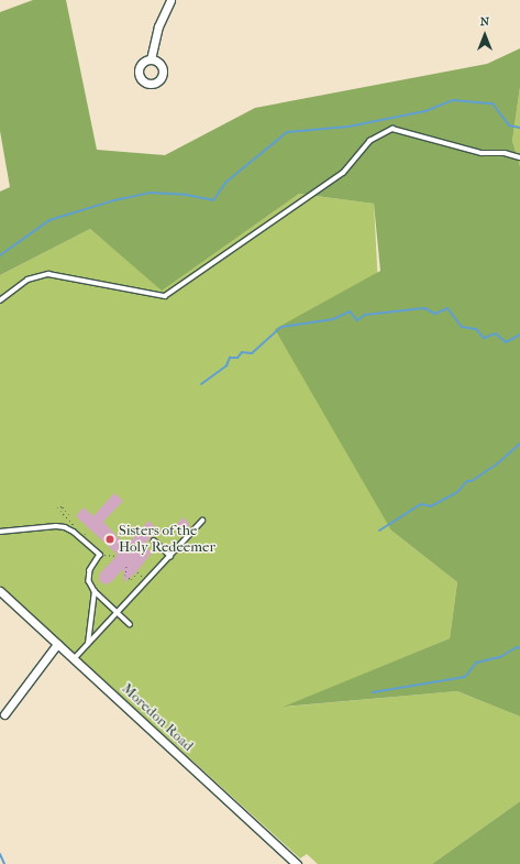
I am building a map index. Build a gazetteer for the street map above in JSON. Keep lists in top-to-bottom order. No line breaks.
{"streets":{"street":["Moredon Road"]},"places":["Sisters of the Holy Redeemer"],"north":"top"}
